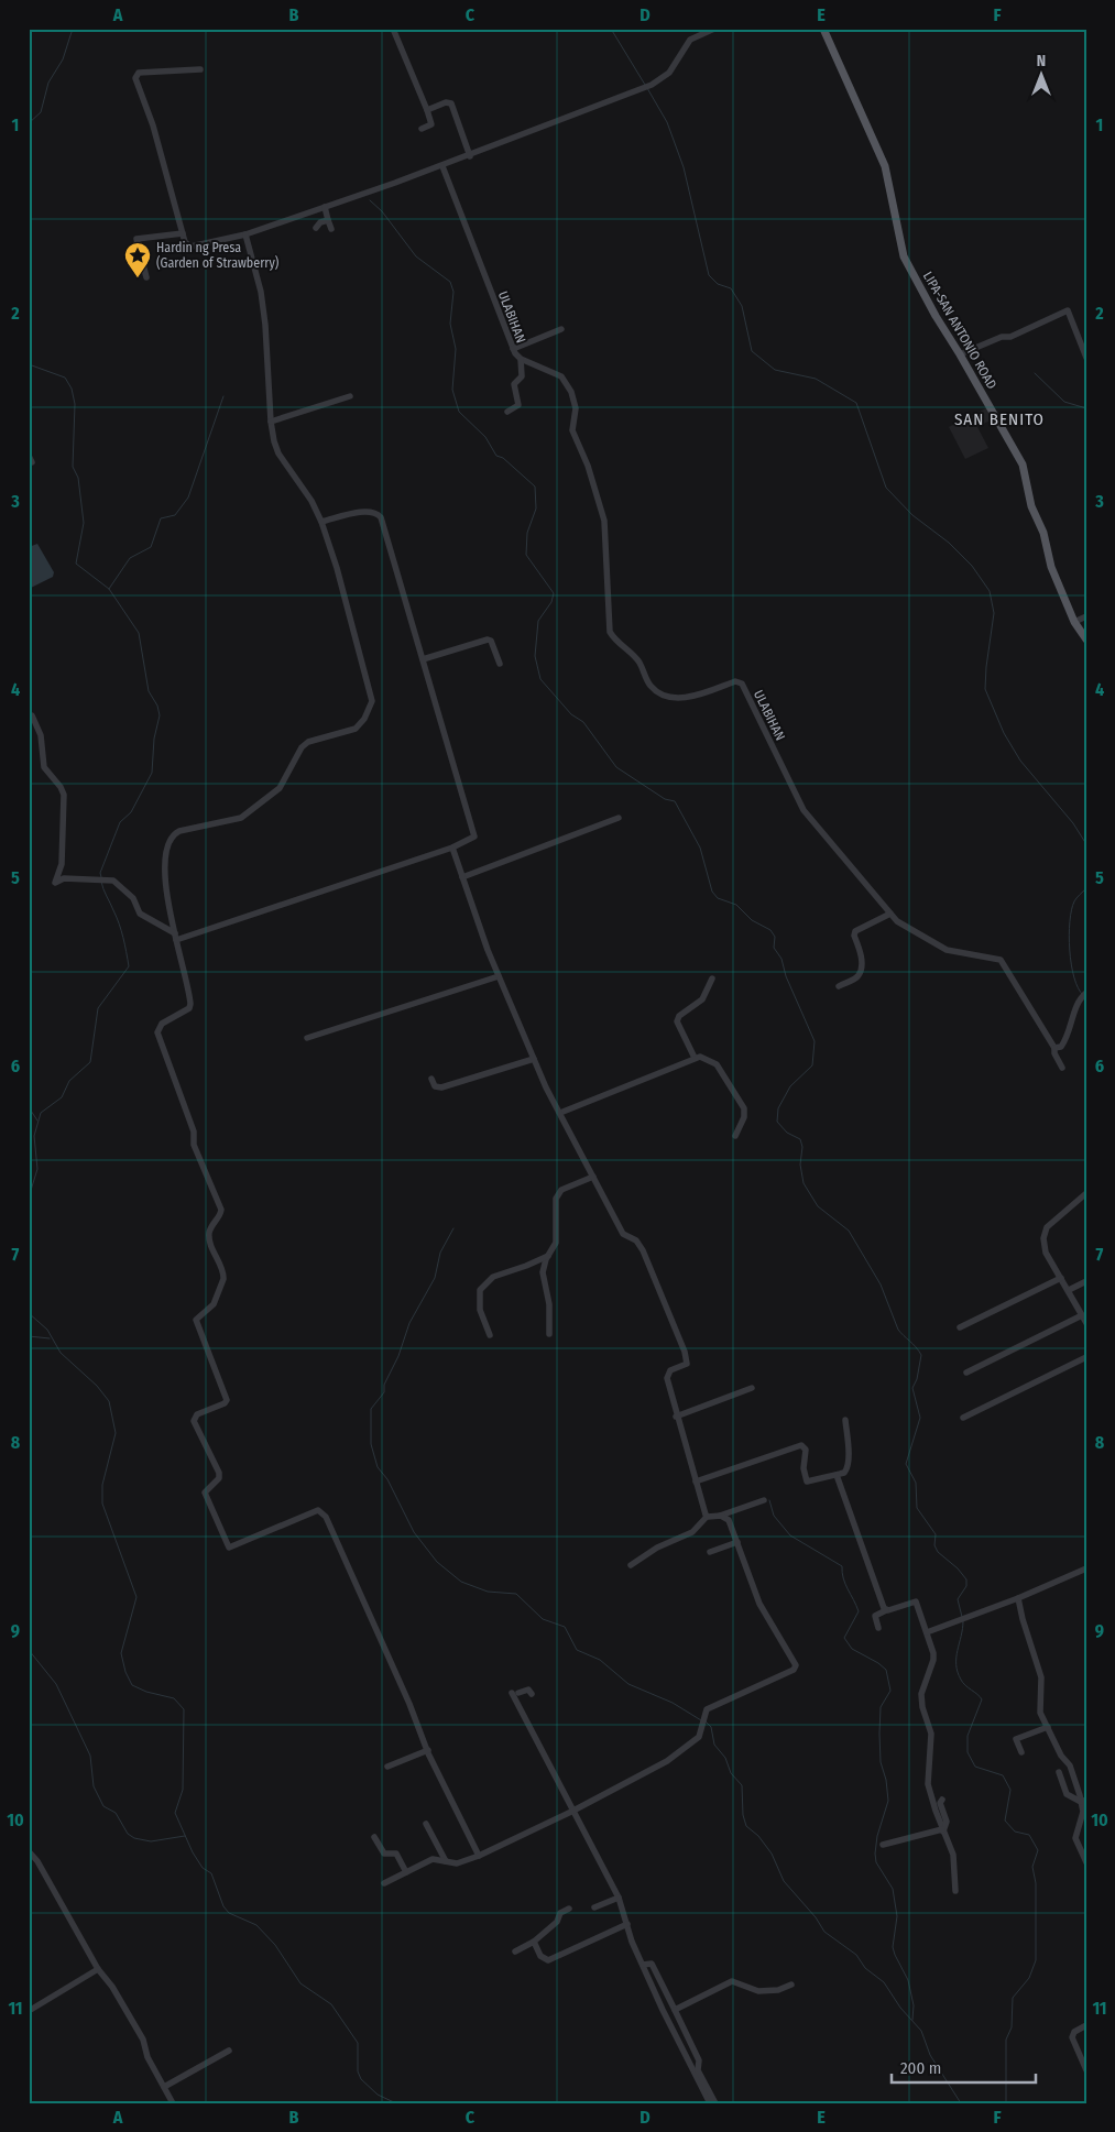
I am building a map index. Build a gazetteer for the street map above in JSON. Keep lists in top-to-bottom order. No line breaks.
{"streets":{"main road":["LIPA-SAN ANTONIO ROAD"],"street":["ULABIHAN"]},"districts":["SAN BENITO"],"places":{"place":["Hardin ng Presa (Garden of Strawberry)"]},"scale_bar":"200 m","north":"top","grid":{"columns":["A","B","C","D","E","F"],"rows":["1","2","3","4","5","6","7","8","9","10","11"]}}
